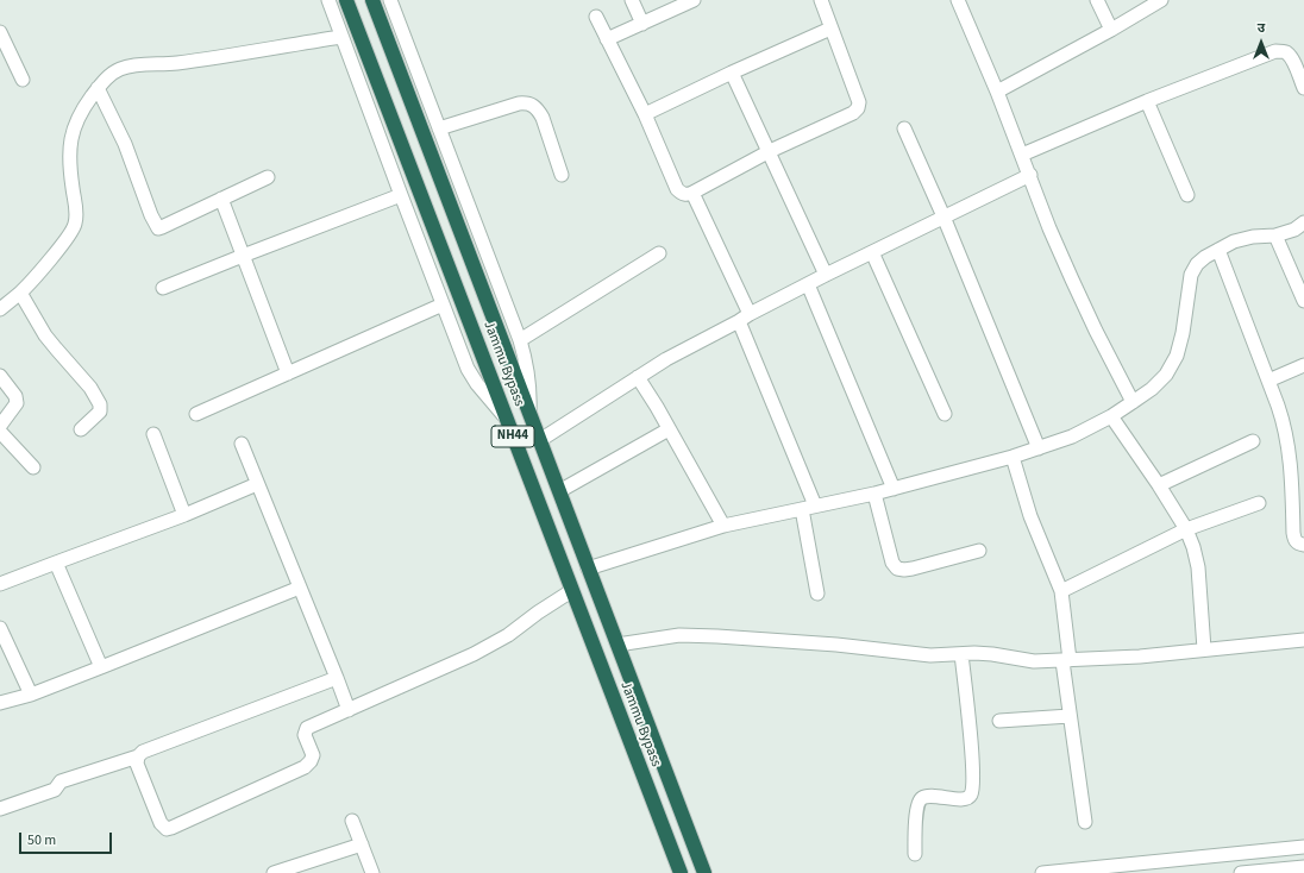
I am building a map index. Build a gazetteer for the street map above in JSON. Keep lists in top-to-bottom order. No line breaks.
{"streets":{"highway":["Jammu Bypass","NH44"]},"scale_bar":"50 m","north":"top"}
